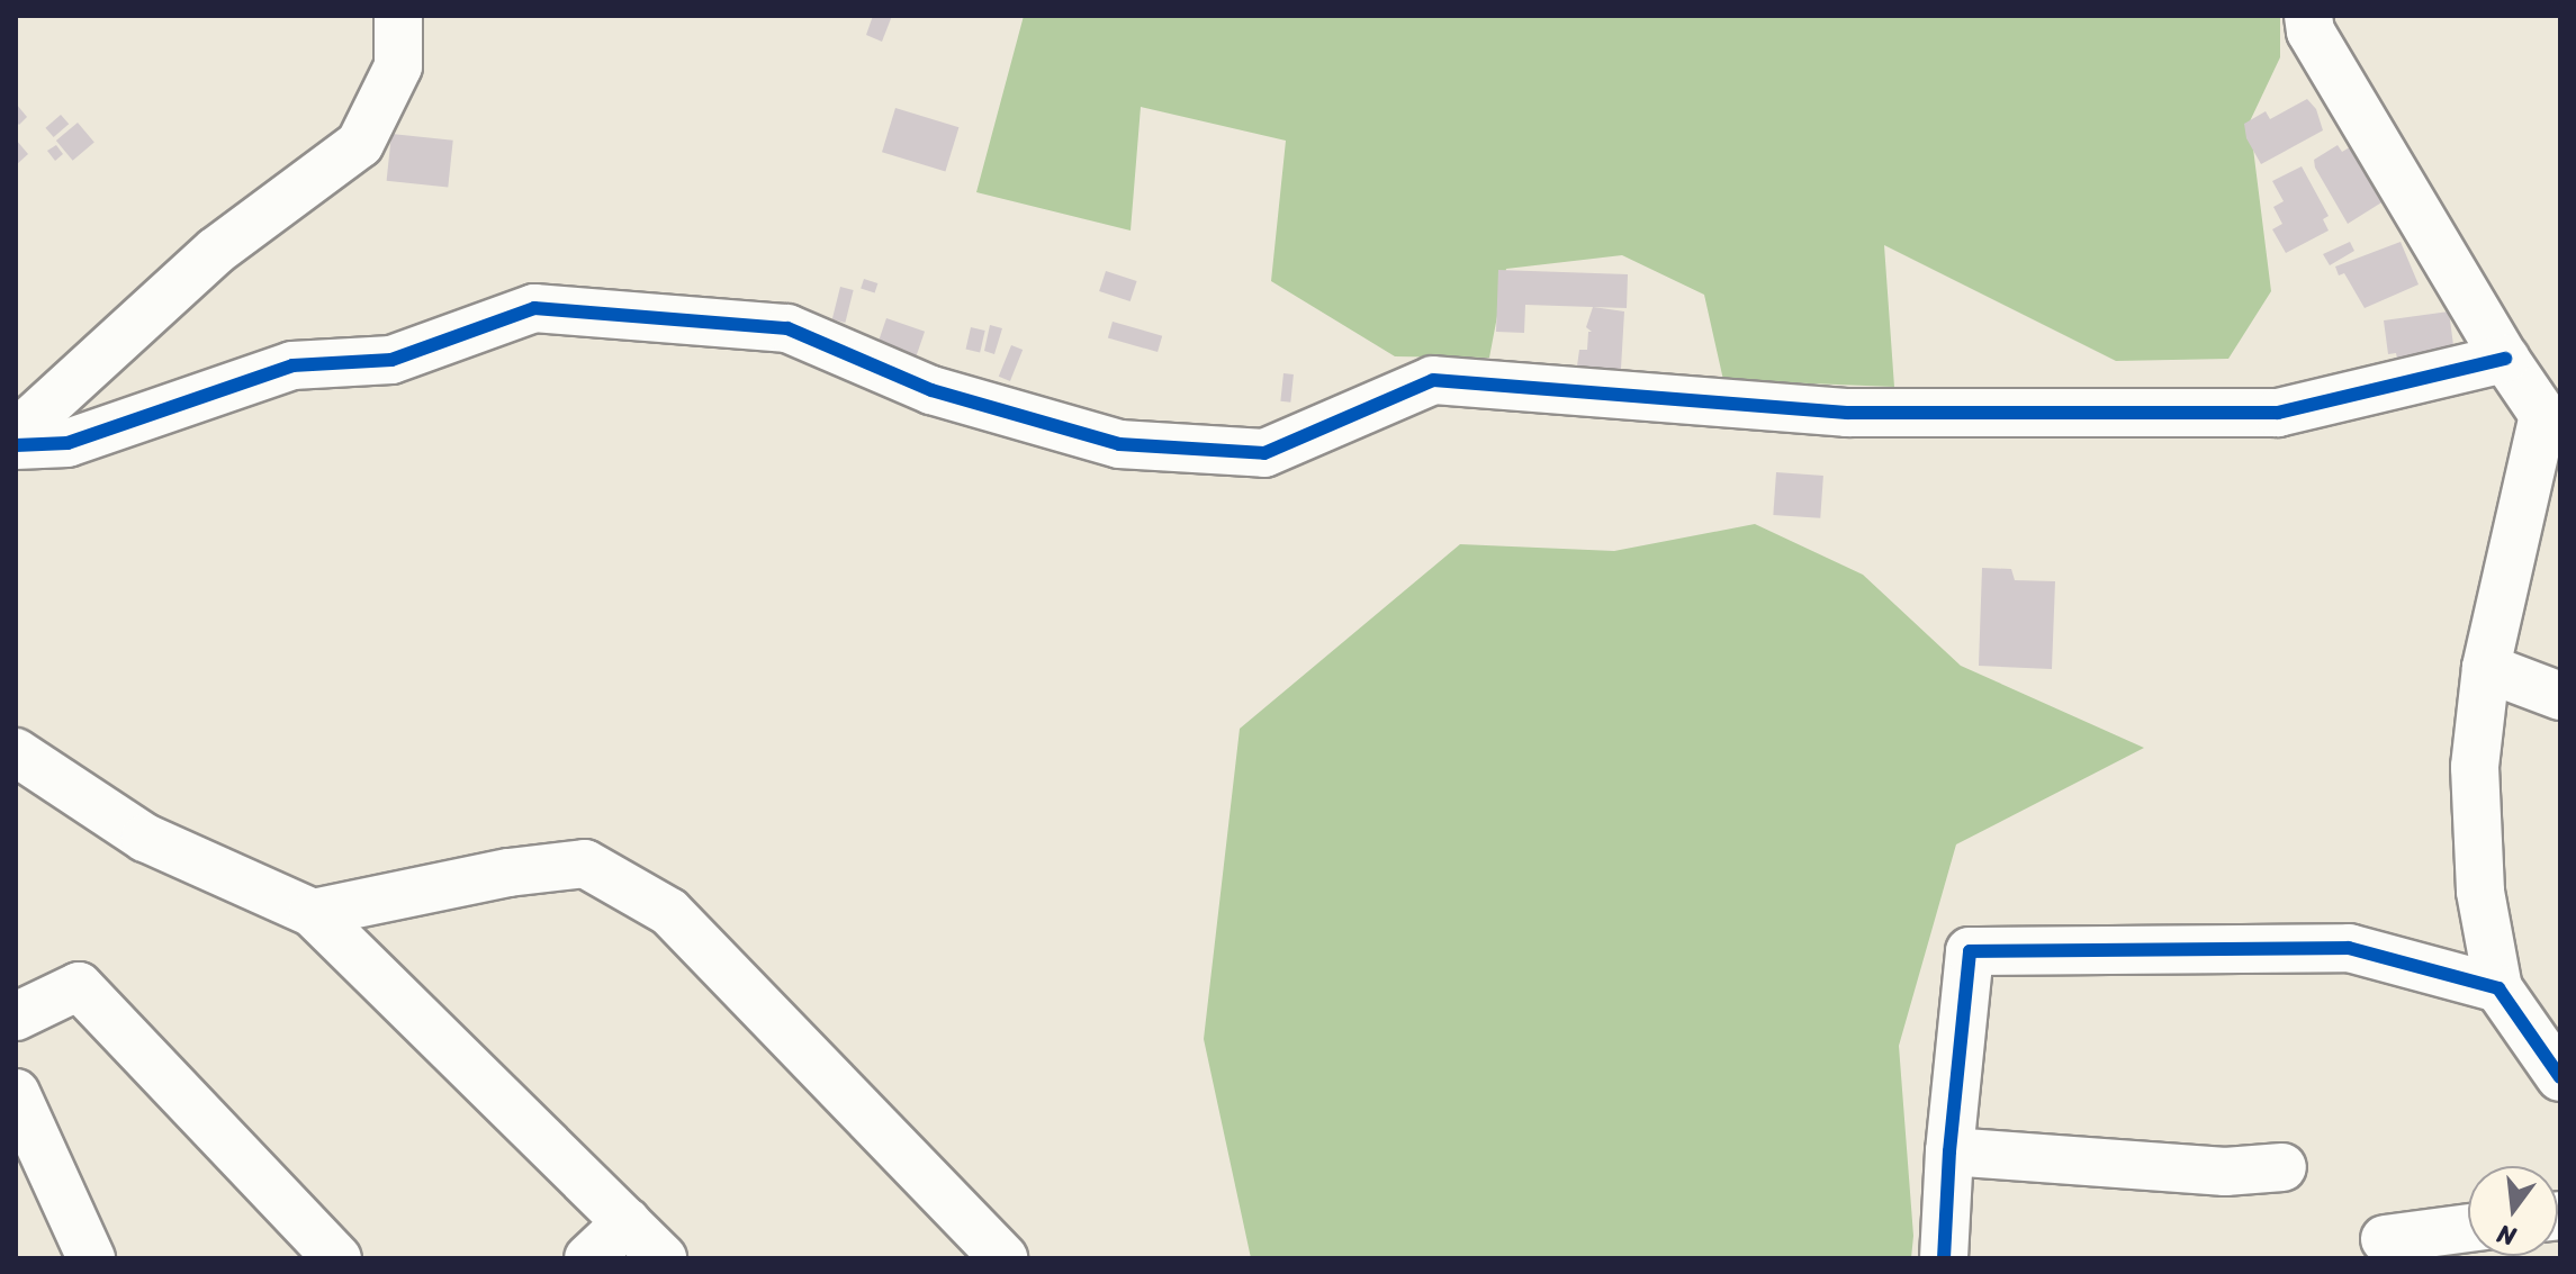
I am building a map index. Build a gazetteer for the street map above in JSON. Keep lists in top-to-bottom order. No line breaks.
{"north":"bottom"}
